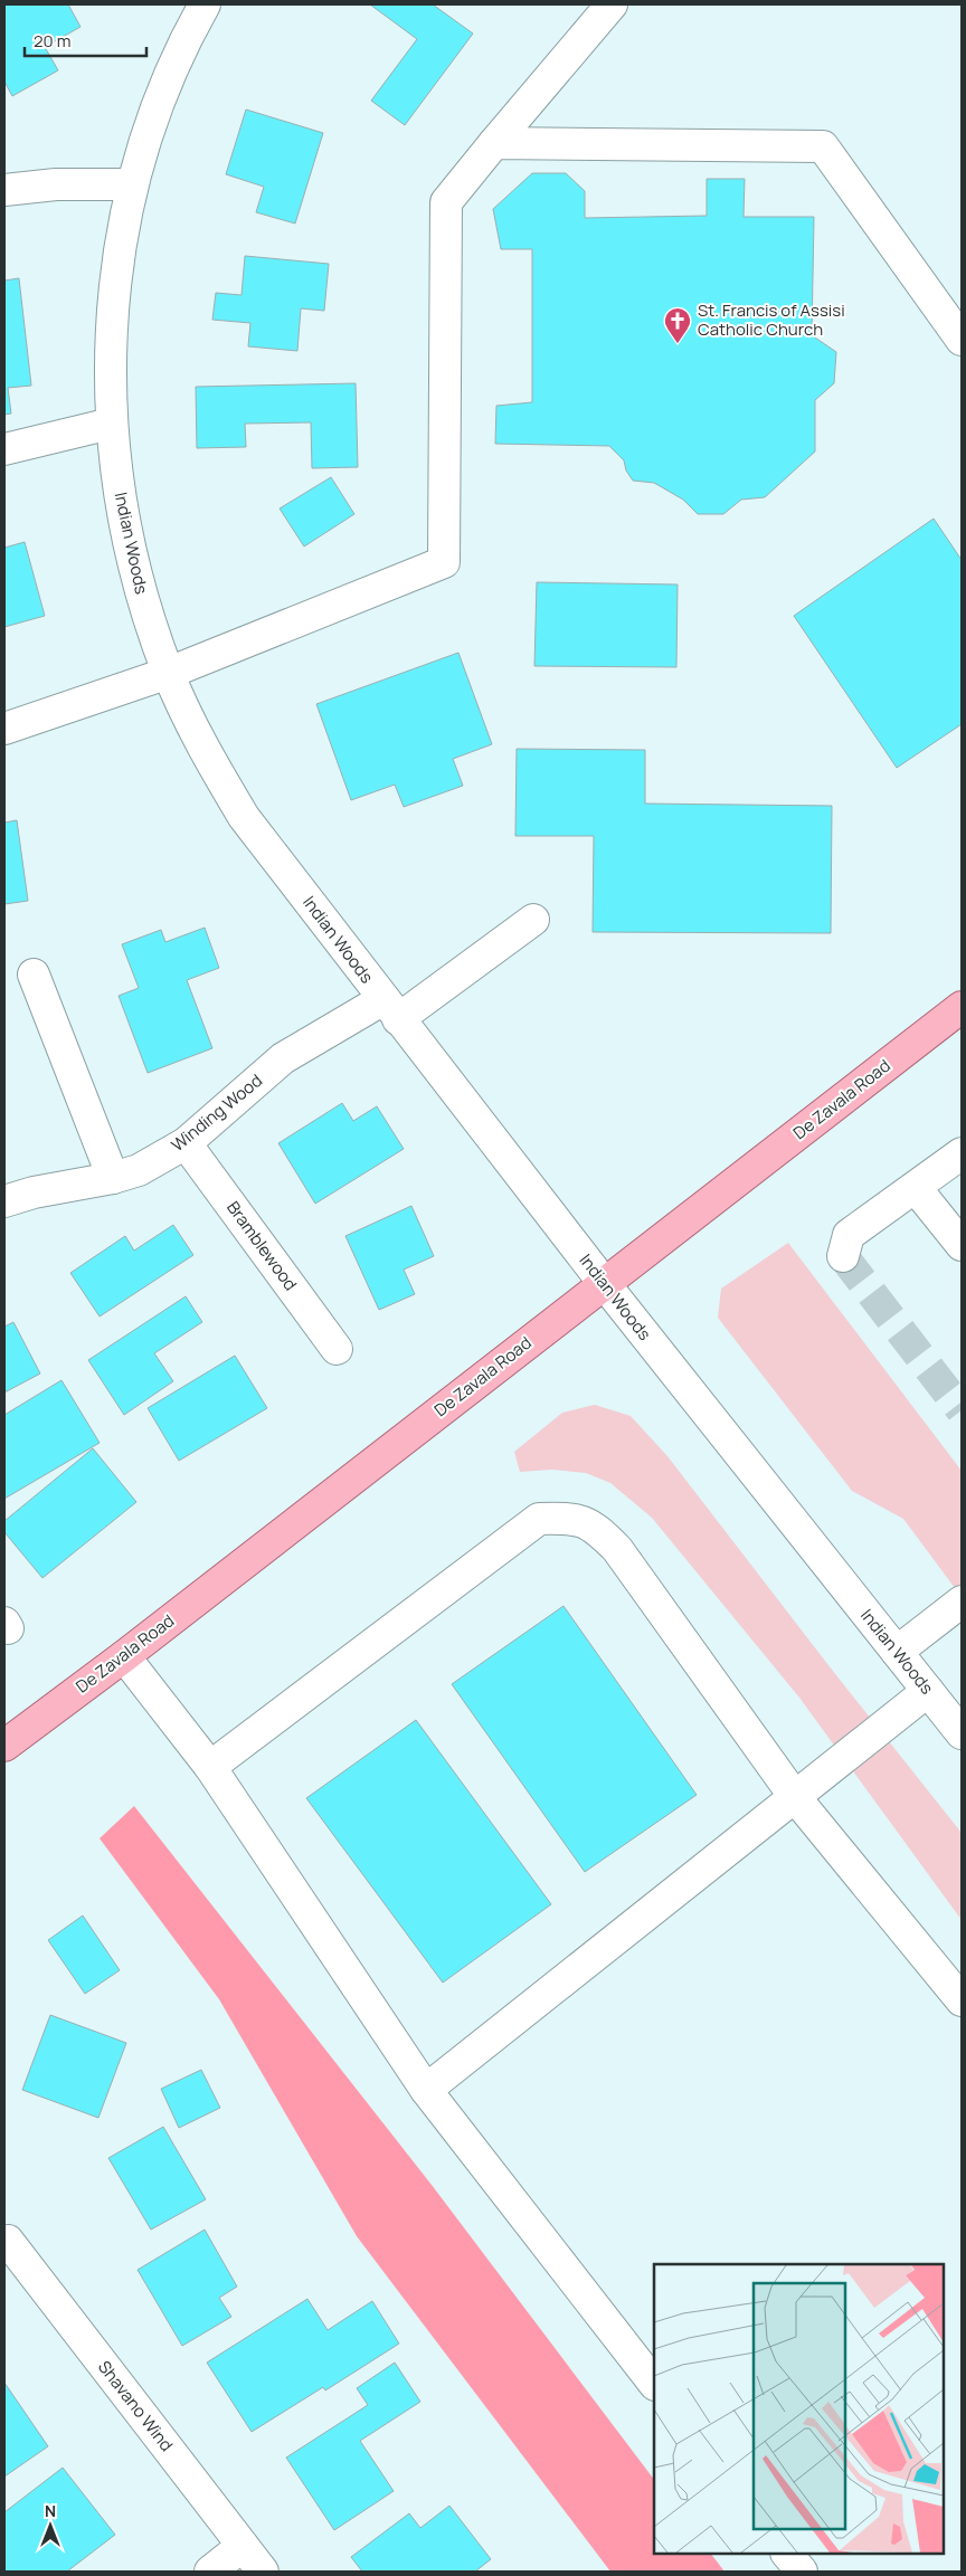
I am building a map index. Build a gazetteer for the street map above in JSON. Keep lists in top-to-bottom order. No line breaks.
{"streets":{"main road":["De Zavala Road"],"street":["Indian Woods","Winding Wood","Bramblewood","Shavano Wind"]},"crossings":[["Indian Woods","De Zavala Road"],["Indian Woods","Winding Wood"],["Winding Wood","Bramblewood"]],"places":{"church":["St. Francis of Assisi Catholic Church"]},"scale_bar":"20 m","north":"top"}
